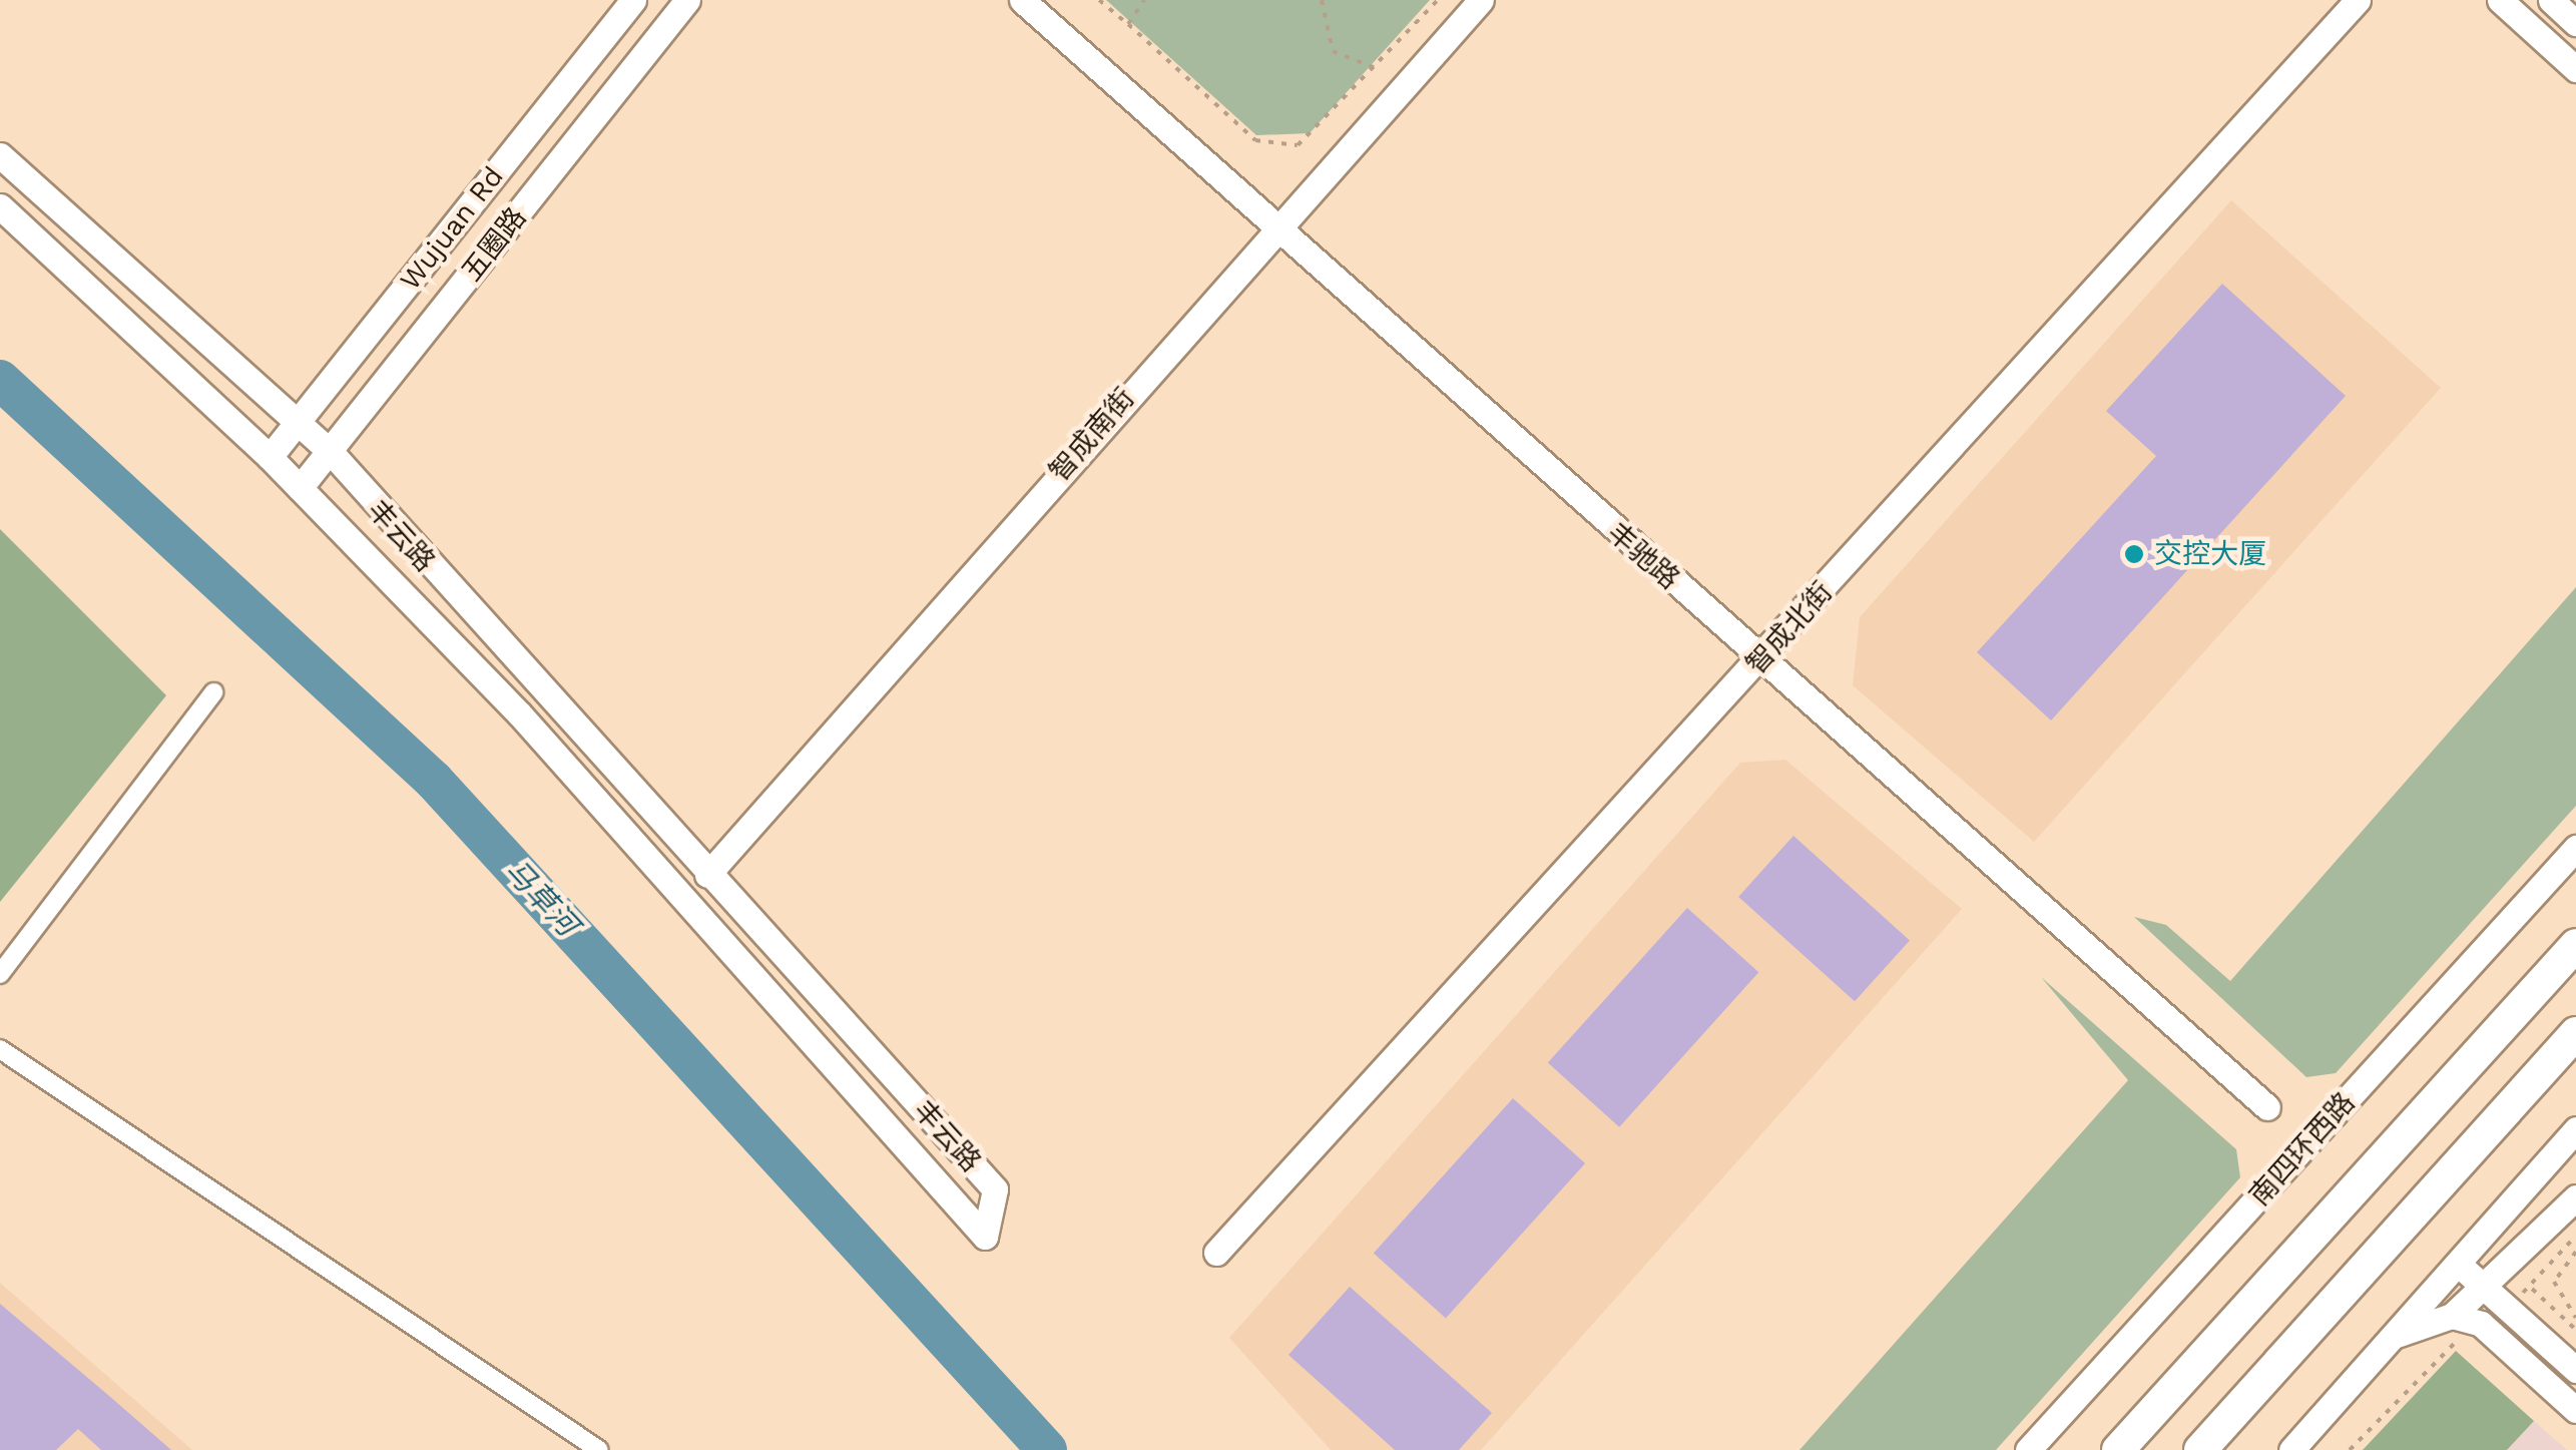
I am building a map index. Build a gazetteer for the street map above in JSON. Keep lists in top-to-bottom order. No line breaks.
{"streets":{"main road":["Wujuan Rd","五圈路","智成南街","丰云路","丰驰路","智成北街","南四环西路"]},"crossings":[["Wujuan Rd","丰云路"],["五圈路","丰云路"],["智成南街","丰云路"],["智成南街","丰驰路"],["丰驰路","智成北街"]],"water":["马草河"],"places":["交控大厦"]}
